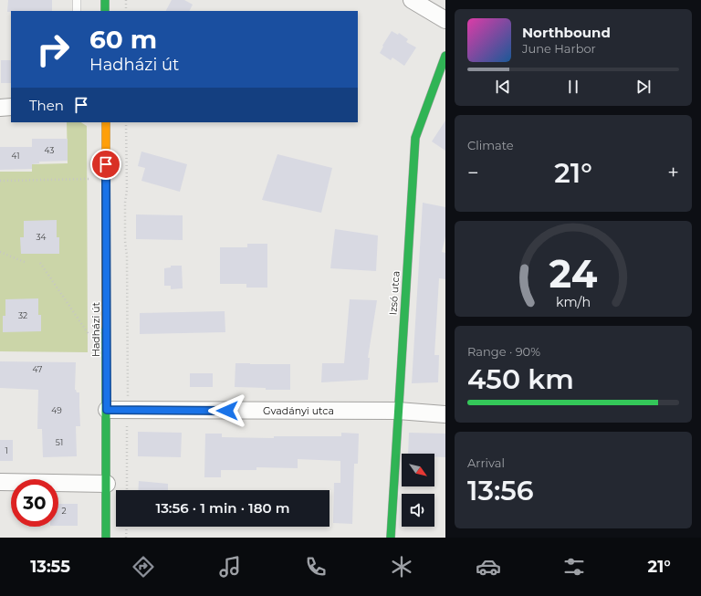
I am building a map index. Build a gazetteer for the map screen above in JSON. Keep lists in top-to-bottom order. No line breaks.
{"streets":{"street":["Izsó utca","Hadházi út","Gvadányi utca"]},"crossings":[["Izsó utca","Gvadányi utca"],["Hadházi út","Gvadányi utca"]],"house_numbers":["43","41","34","32","47","49","51","1","2"],"north":"bottom right","page":{"turn":["60 m","Hadházi út"],"song":["Northbound","June Harbor"],"then":"Then","tile":["Climate",["Range · 90%","450 km"],["Arrival","13:56"]],"heat":["−","21°","+"],"limit":"30","trip":"13:56 · 1 min · 180 m","tabs":["13:55","21°"],"gauge":["24","km/h"]}}
